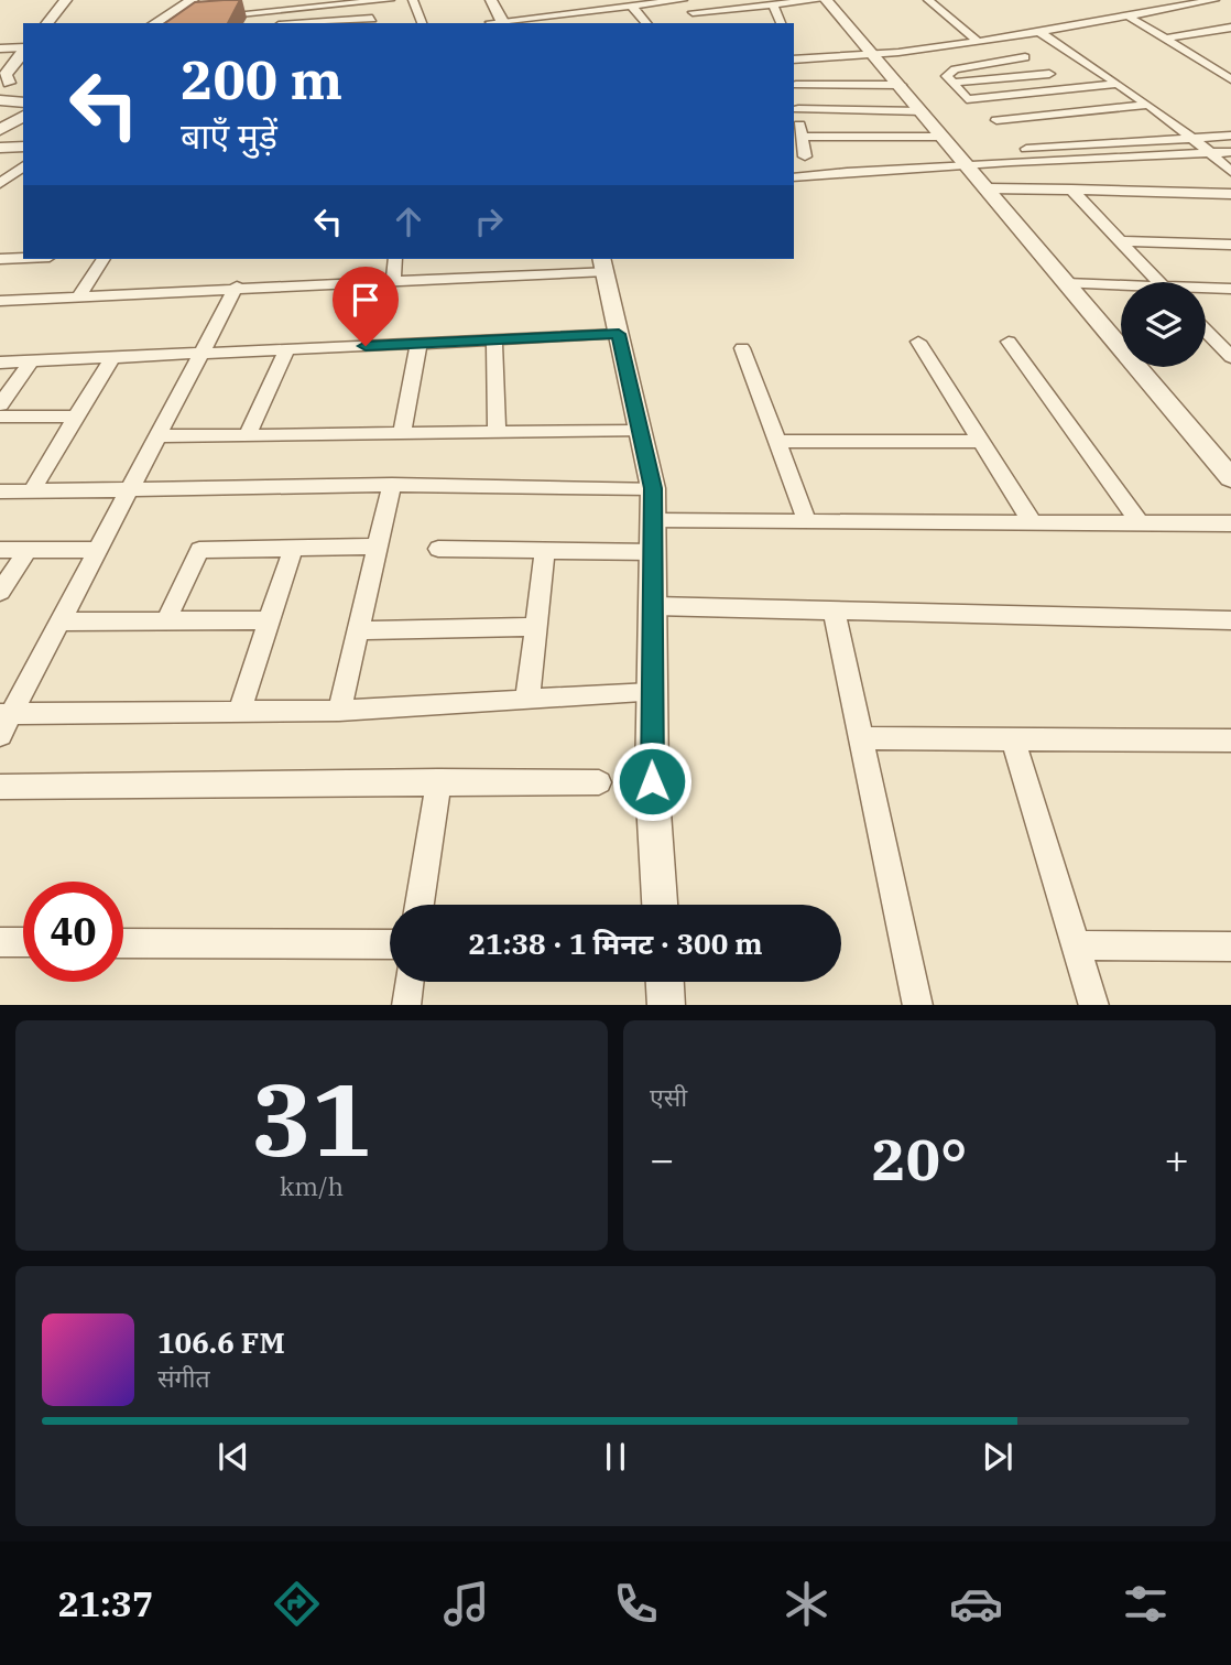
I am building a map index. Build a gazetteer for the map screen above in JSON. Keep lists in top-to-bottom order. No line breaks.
{"page":{"turn":["200 m","बाएँ मुड़ें"],"limit":"40","trip":"21:38 · 1 मिनट · 300 m","tile":[["31","km/h"],"एसी"],"heat":["−","20°","+"],"song":["106.6 FM","संगीत"],"tabs":"21:37"}}
